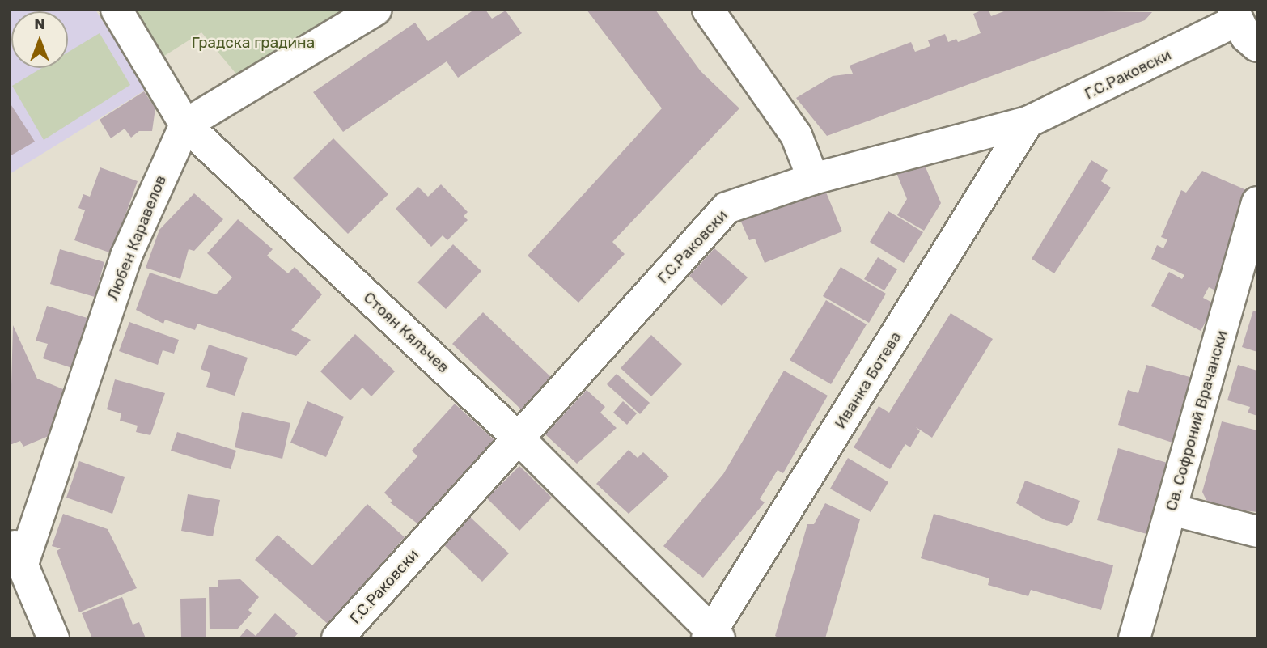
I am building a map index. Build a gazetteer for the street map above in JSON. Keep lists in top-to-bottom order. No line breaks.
{"streets":{"street":["Г.С.Раковски","Любен Каравелов","Стоян Кялъчев","Иванка Ботева","Св. Софроний Врачански"]},"crossings":[["Г.С.Раковски","Стоян Кялъчев"],["Г.С.Раковски","Иванка Ботева"],["Любен Каравелов","Стоян Кялъчев"],["Стоян Кялъчев","Иванка Ботева"]],"parks":["Градска градина"],"north":"top"}
